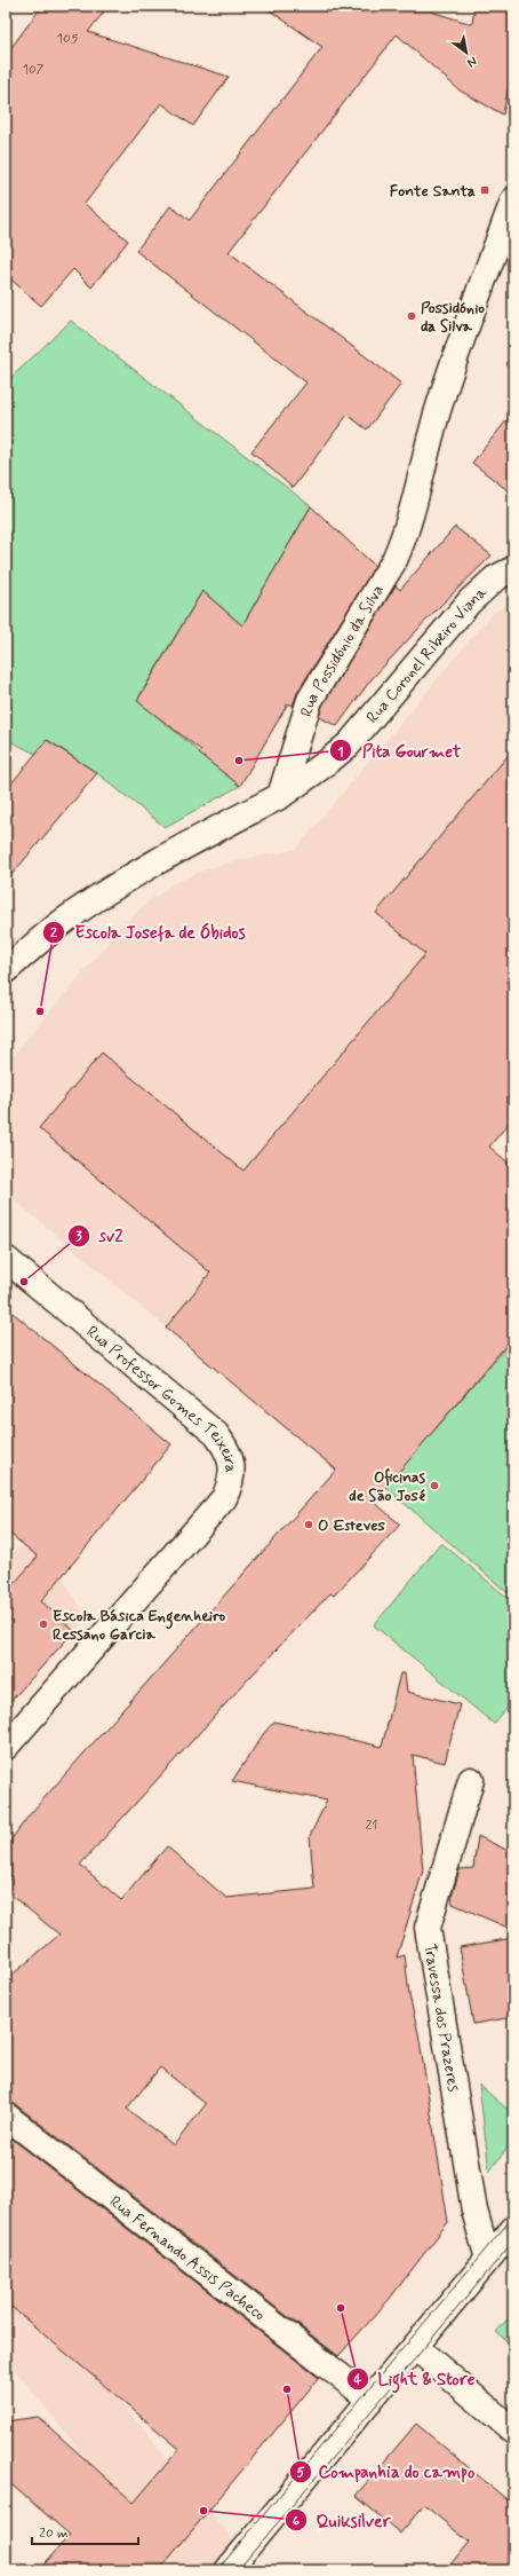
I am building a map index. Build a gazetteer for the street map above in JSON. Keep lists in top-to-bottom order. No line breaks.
{"streets":{"street":["Rua Possidónio da Silva","Rua Coronel Ribeiro Viana","Rua Professor Gomes Teixeira","Travessa dos Prazeres","Rua Fernando Assis Pacheco"]},"crossings":[["Rua Possidónio da Silva","Rua Coronel Ribeiro Viana"]],"places":{"transit":["Fonte Santa"],"other":["Possidónio da Silva","Pita Gourmet","Escola Josefa de Óbidos","sv2","Oficinas de São José","O Esteves","Escola Básica Engenheiro Ressano Garcia","Light & Store","Companhia do campo","Quiksilver"]},"house_numbers":["105","107","21"],"scale_bar":"20 m","north":"bottom right"}
